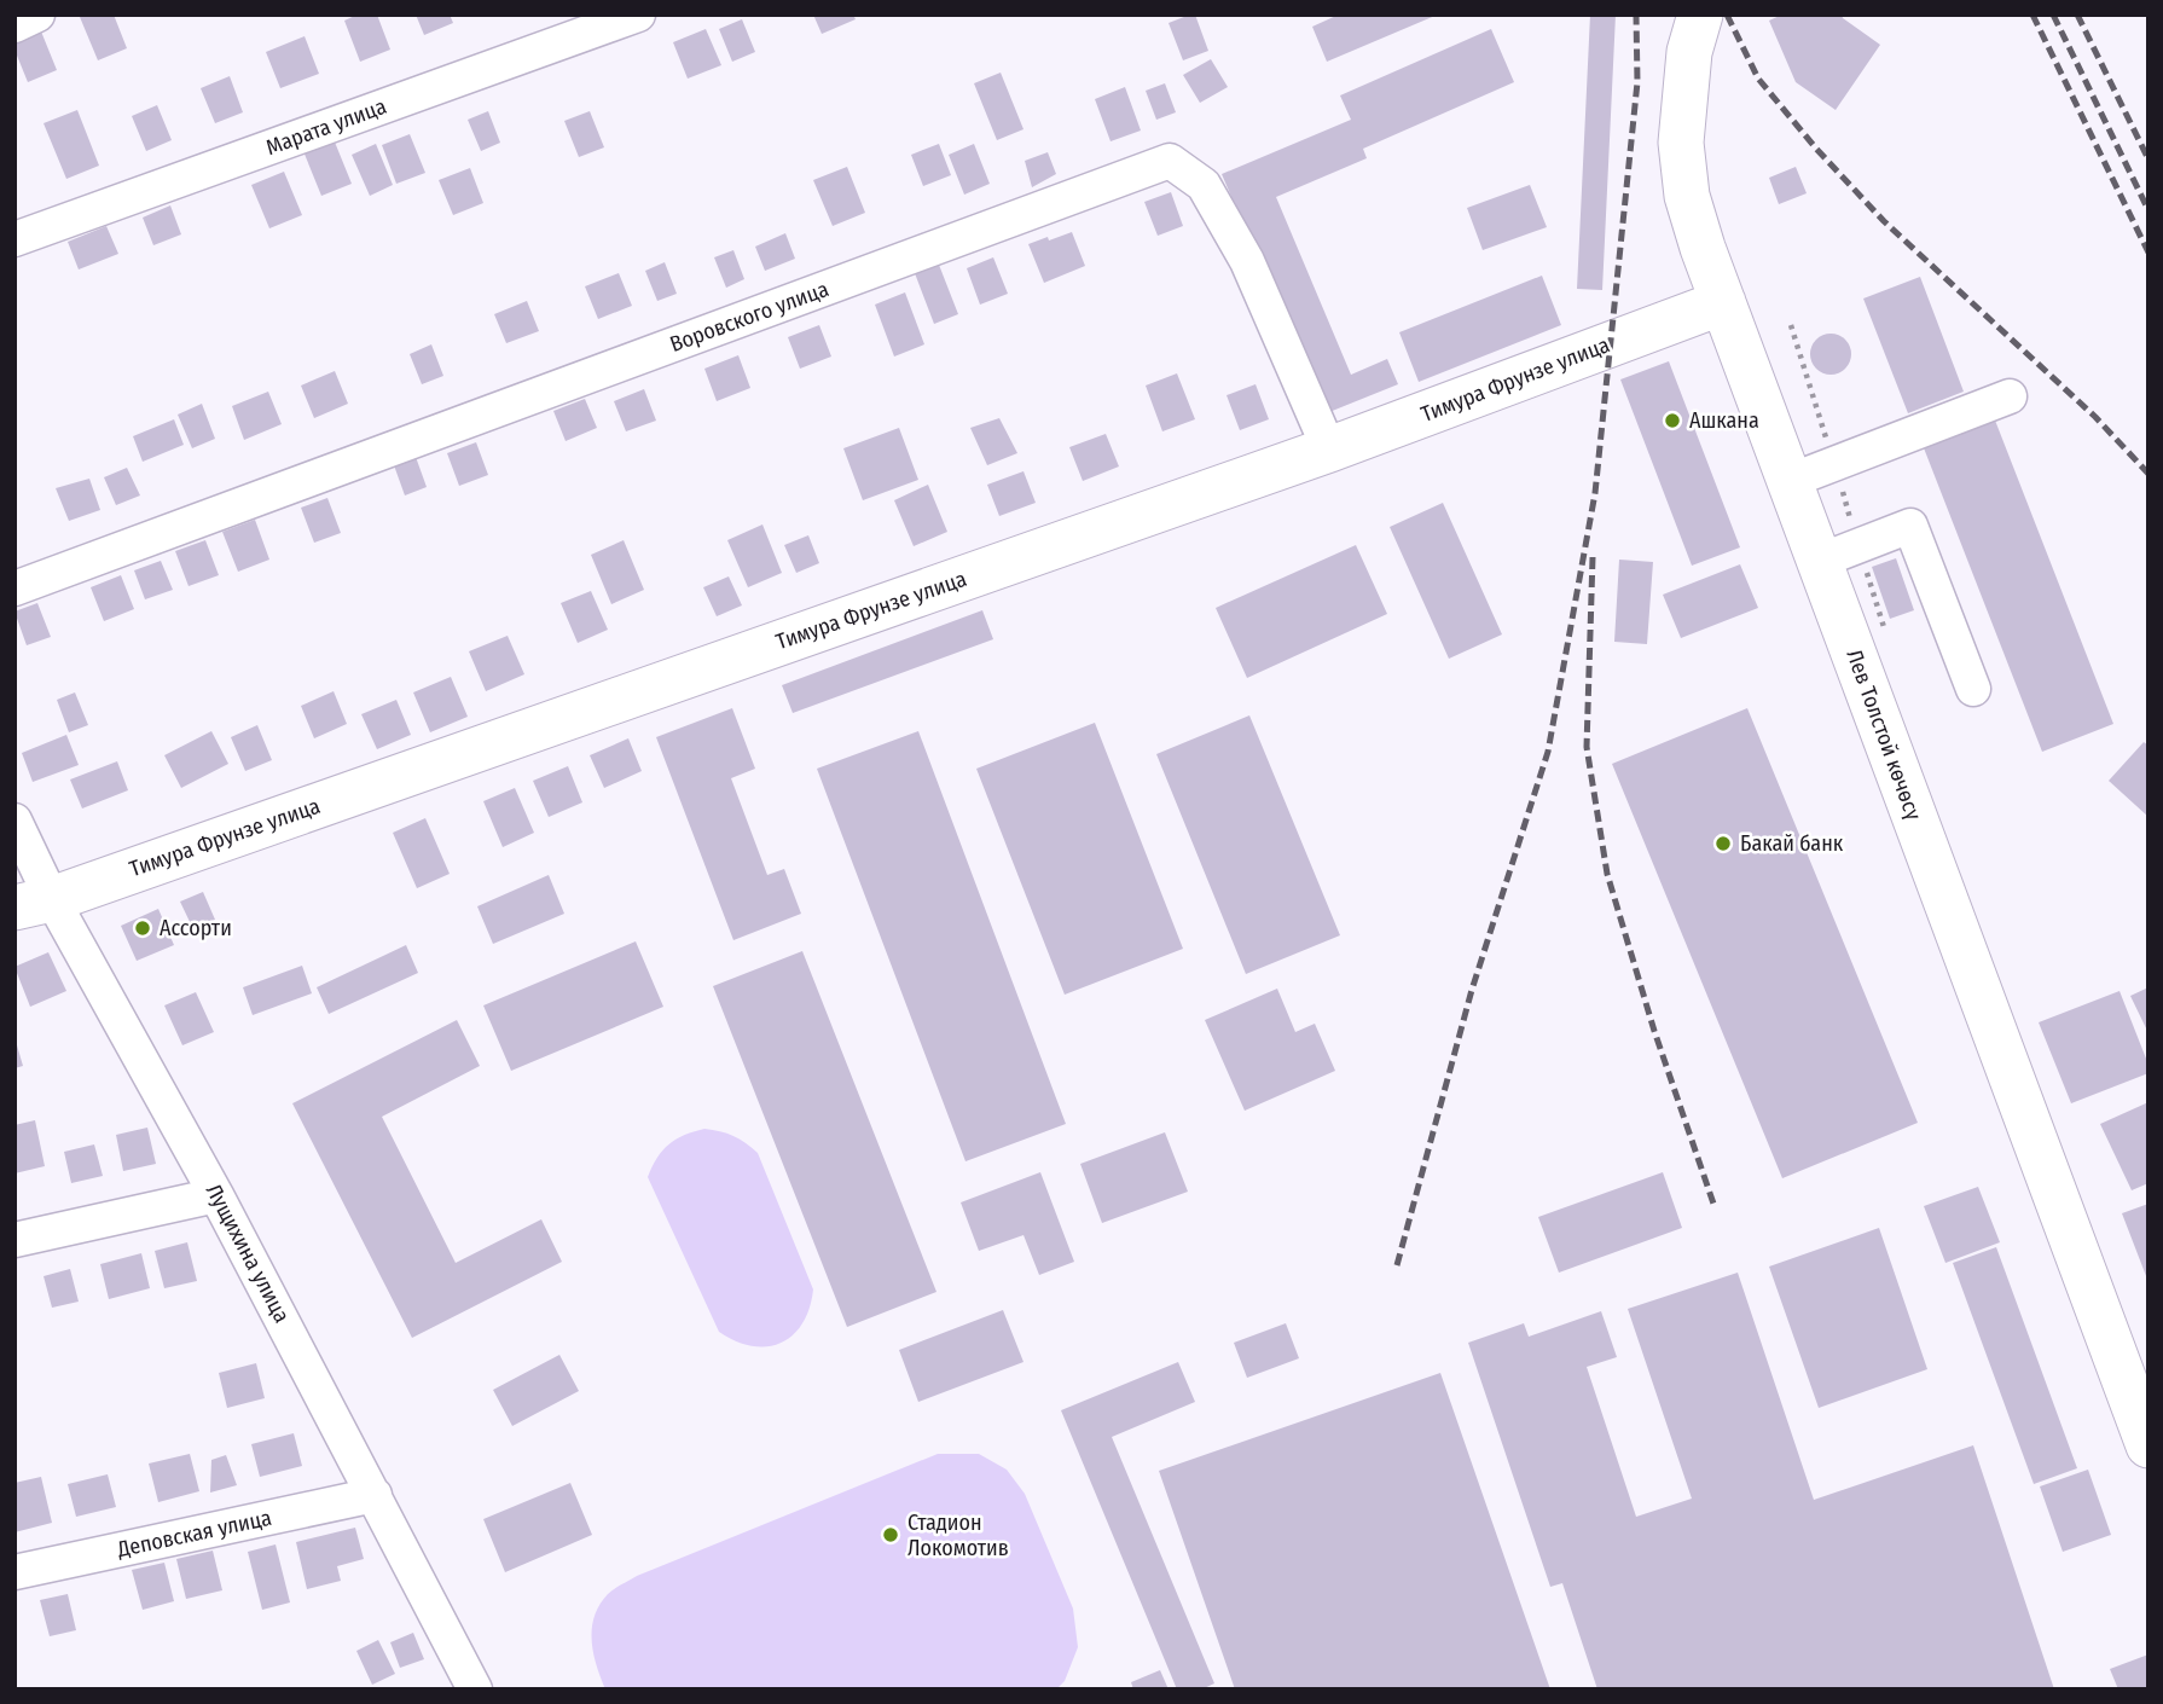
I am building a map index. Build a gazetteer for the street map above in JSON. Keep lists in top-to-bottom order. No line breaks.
{"streets":{"main road":["Тимура Фрунзе улица","Лев Толстой көчөсү"],"street":["Марата улица","Воровского улица","Лущихина улица","Деповская улица"]},"crossings":[["Воровского улица","Тимура Фрунзе улица"],["Тимура Фрунзе улица","Лев Толстой көчөсү"],["Тимура Фрунзе улица","Лущихина улица"],["Лущихина улица","Деповская улица"]],"places":["Ашкана","Бакай банк","Ассорти","Стадион Локомотив"]}
